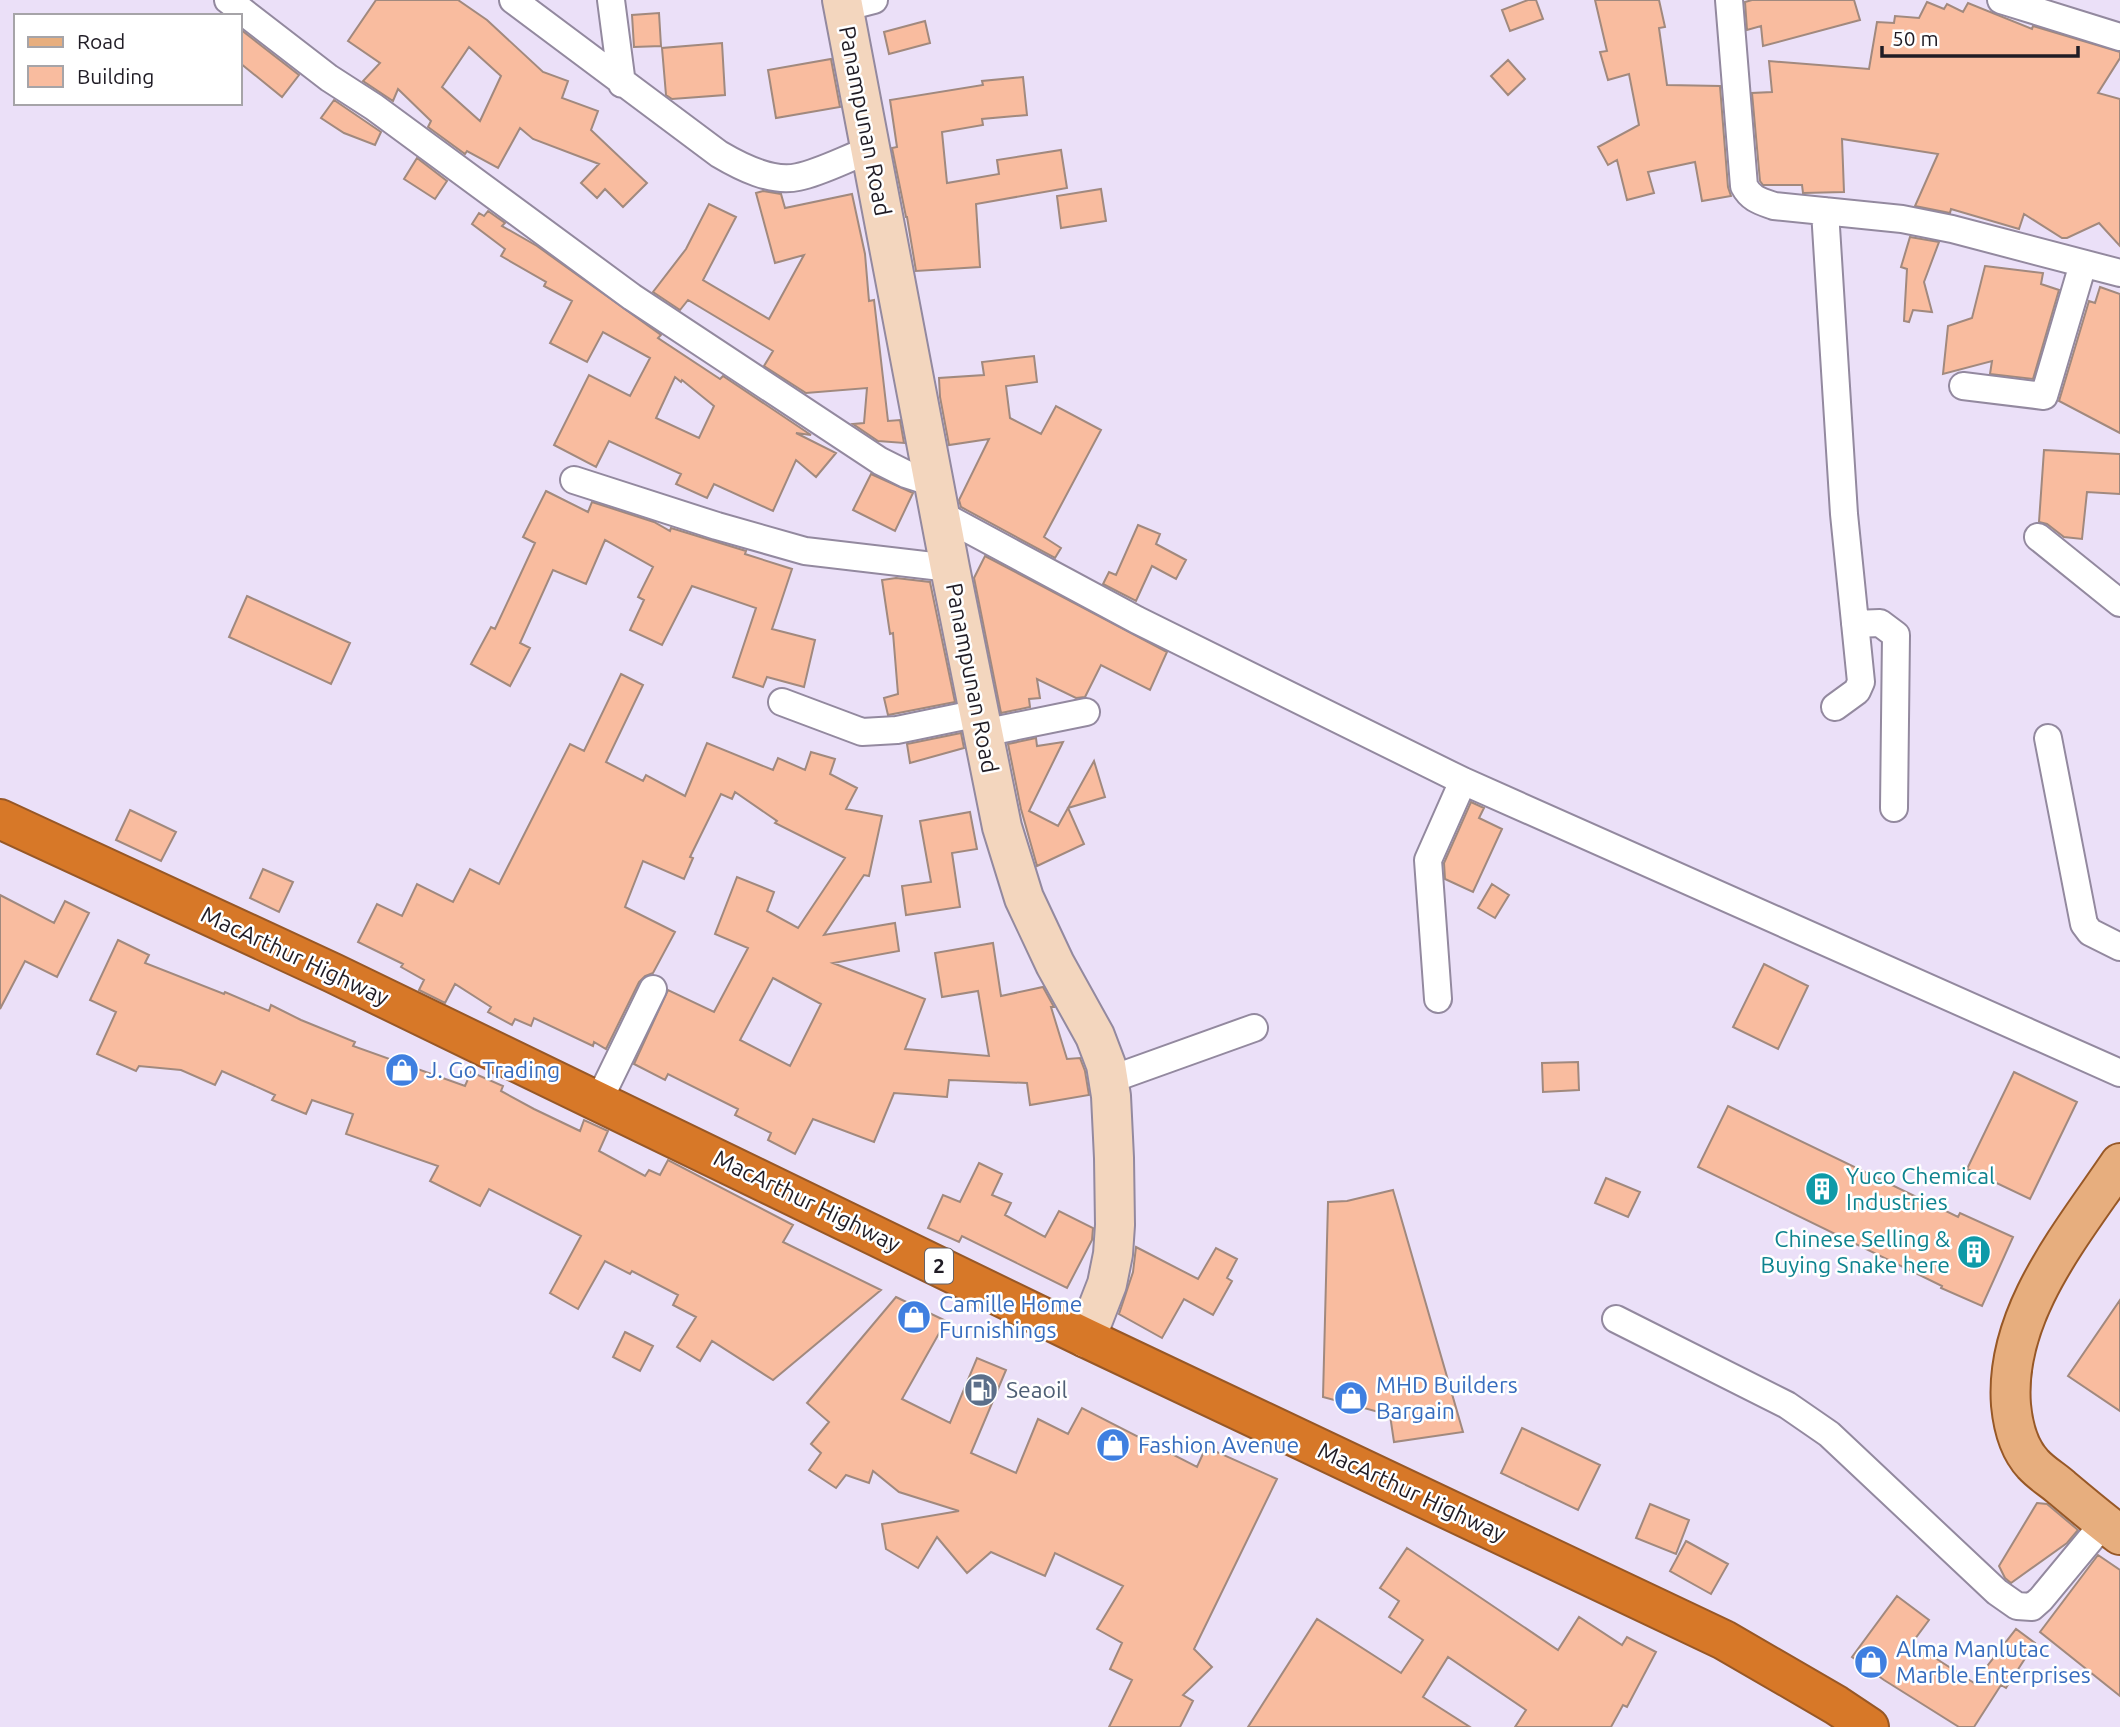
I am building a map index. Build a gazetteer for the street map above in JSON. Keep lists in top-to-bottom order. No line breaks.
{"streets":{"highway":["MacArthur Highway","2"],"street":["Panampunan Road"]},"crossings":[["Panampunan Road","MacArthur Highway"]],"places":{"shop":["J. Go Trading","Camille Home Furnishings","MHD Builders Bargain","Fashion Avenue","Alma Manlutac Marble Enterprises"],"building":["Yuco Chemical Industries","Chinese Selling & Buying Snake here"],"fuel station":["Seaoil"]},"legend":["Road","Building"],"scale_bar":"50 m"}
